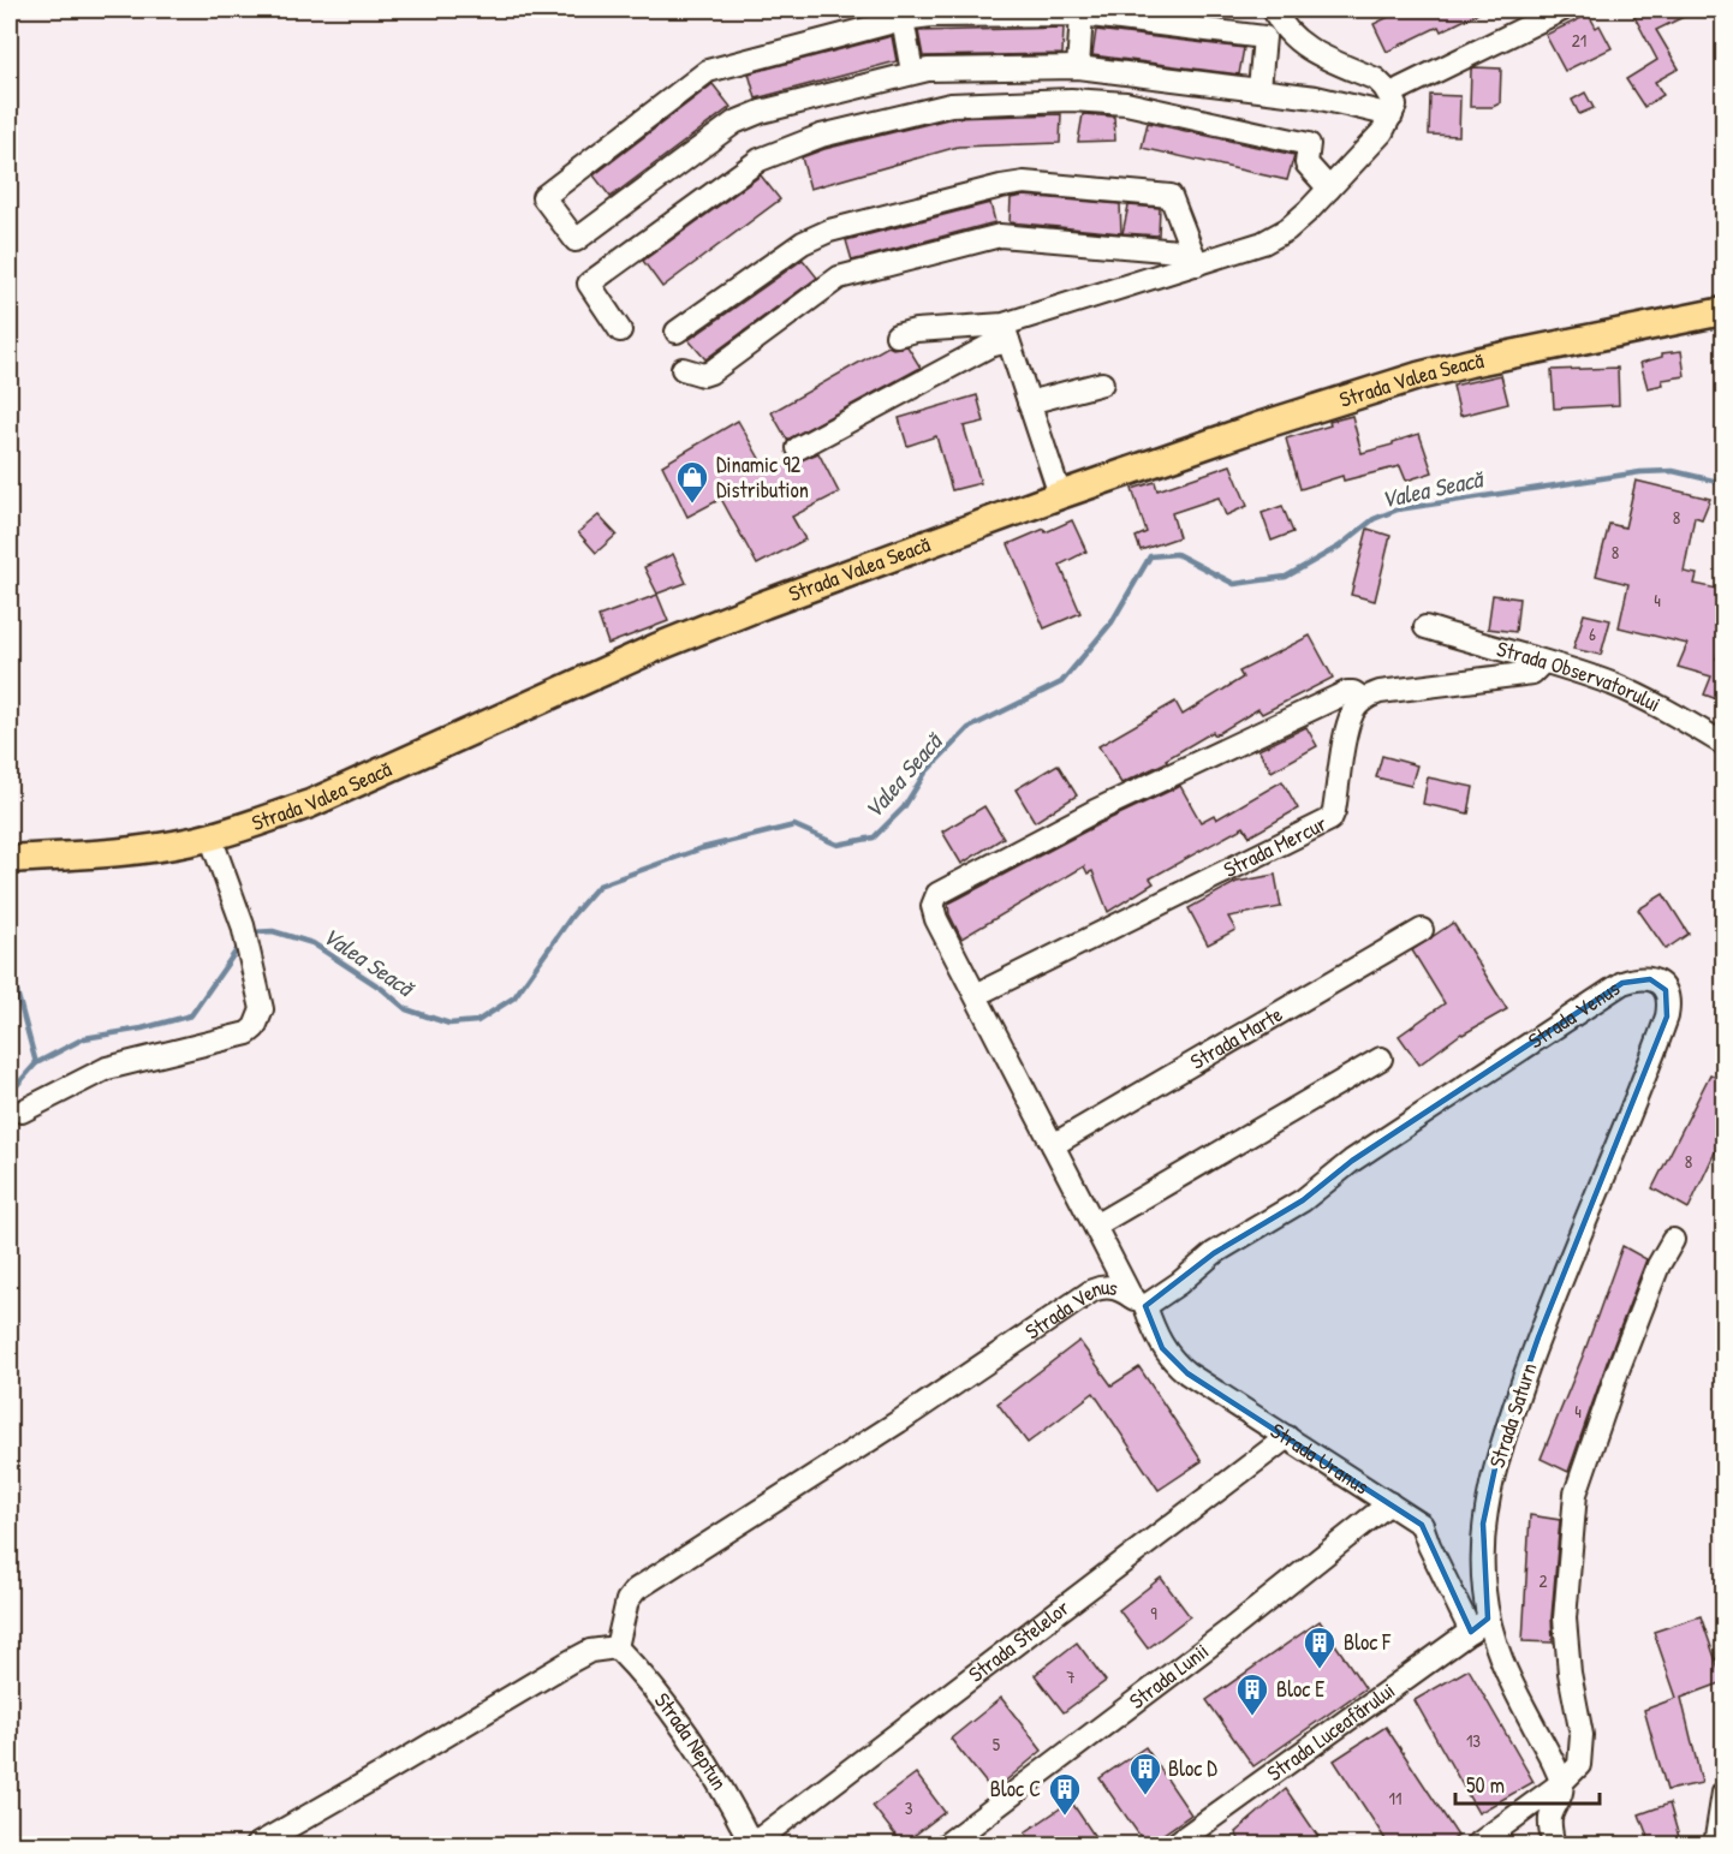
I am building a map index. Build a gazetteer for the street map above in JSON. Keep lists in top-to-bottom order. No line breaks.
{"streets":{"main road":["Strada Valea Seacă"],"street":["Strada Observatorului","Strada Mercur","Strada Venus","Strada Marte","Strada Saturn","Strada Uranus","Strada Stelelor","Strada Lunii","Strada Luceafărului","Strada Neptun"]},"crossings":[["Strada Mercur","Strada Uranus"],["Strada Venus","Strada Saturn"],["Strada Venus","Strada Uranus"],["Strada Venus","Strada Neptun"],["Strada Marte","Strada Uranus"],["Strada Saturn","Strada Uranus"],["Strada Saturn","Strada Luceafărului"],["Strada Uranus","Strada Stelelor"],["Strada Uranus","Strada Lunii"],["Strada Uranus","Strada Luceafărului"],["Strada Stelelor","Strada Neptun"]],"water":["Valea Seacă"],"places":{"shop":["Dinamic 92 Distribution"],"building":["Bloc F","Bloc E","Bloc D","Bloc C"]},"house_numbers":["21","8","8","4","6","8","4","2","9","7","13","5","11","3"],"scale_bar":"50 m"}
